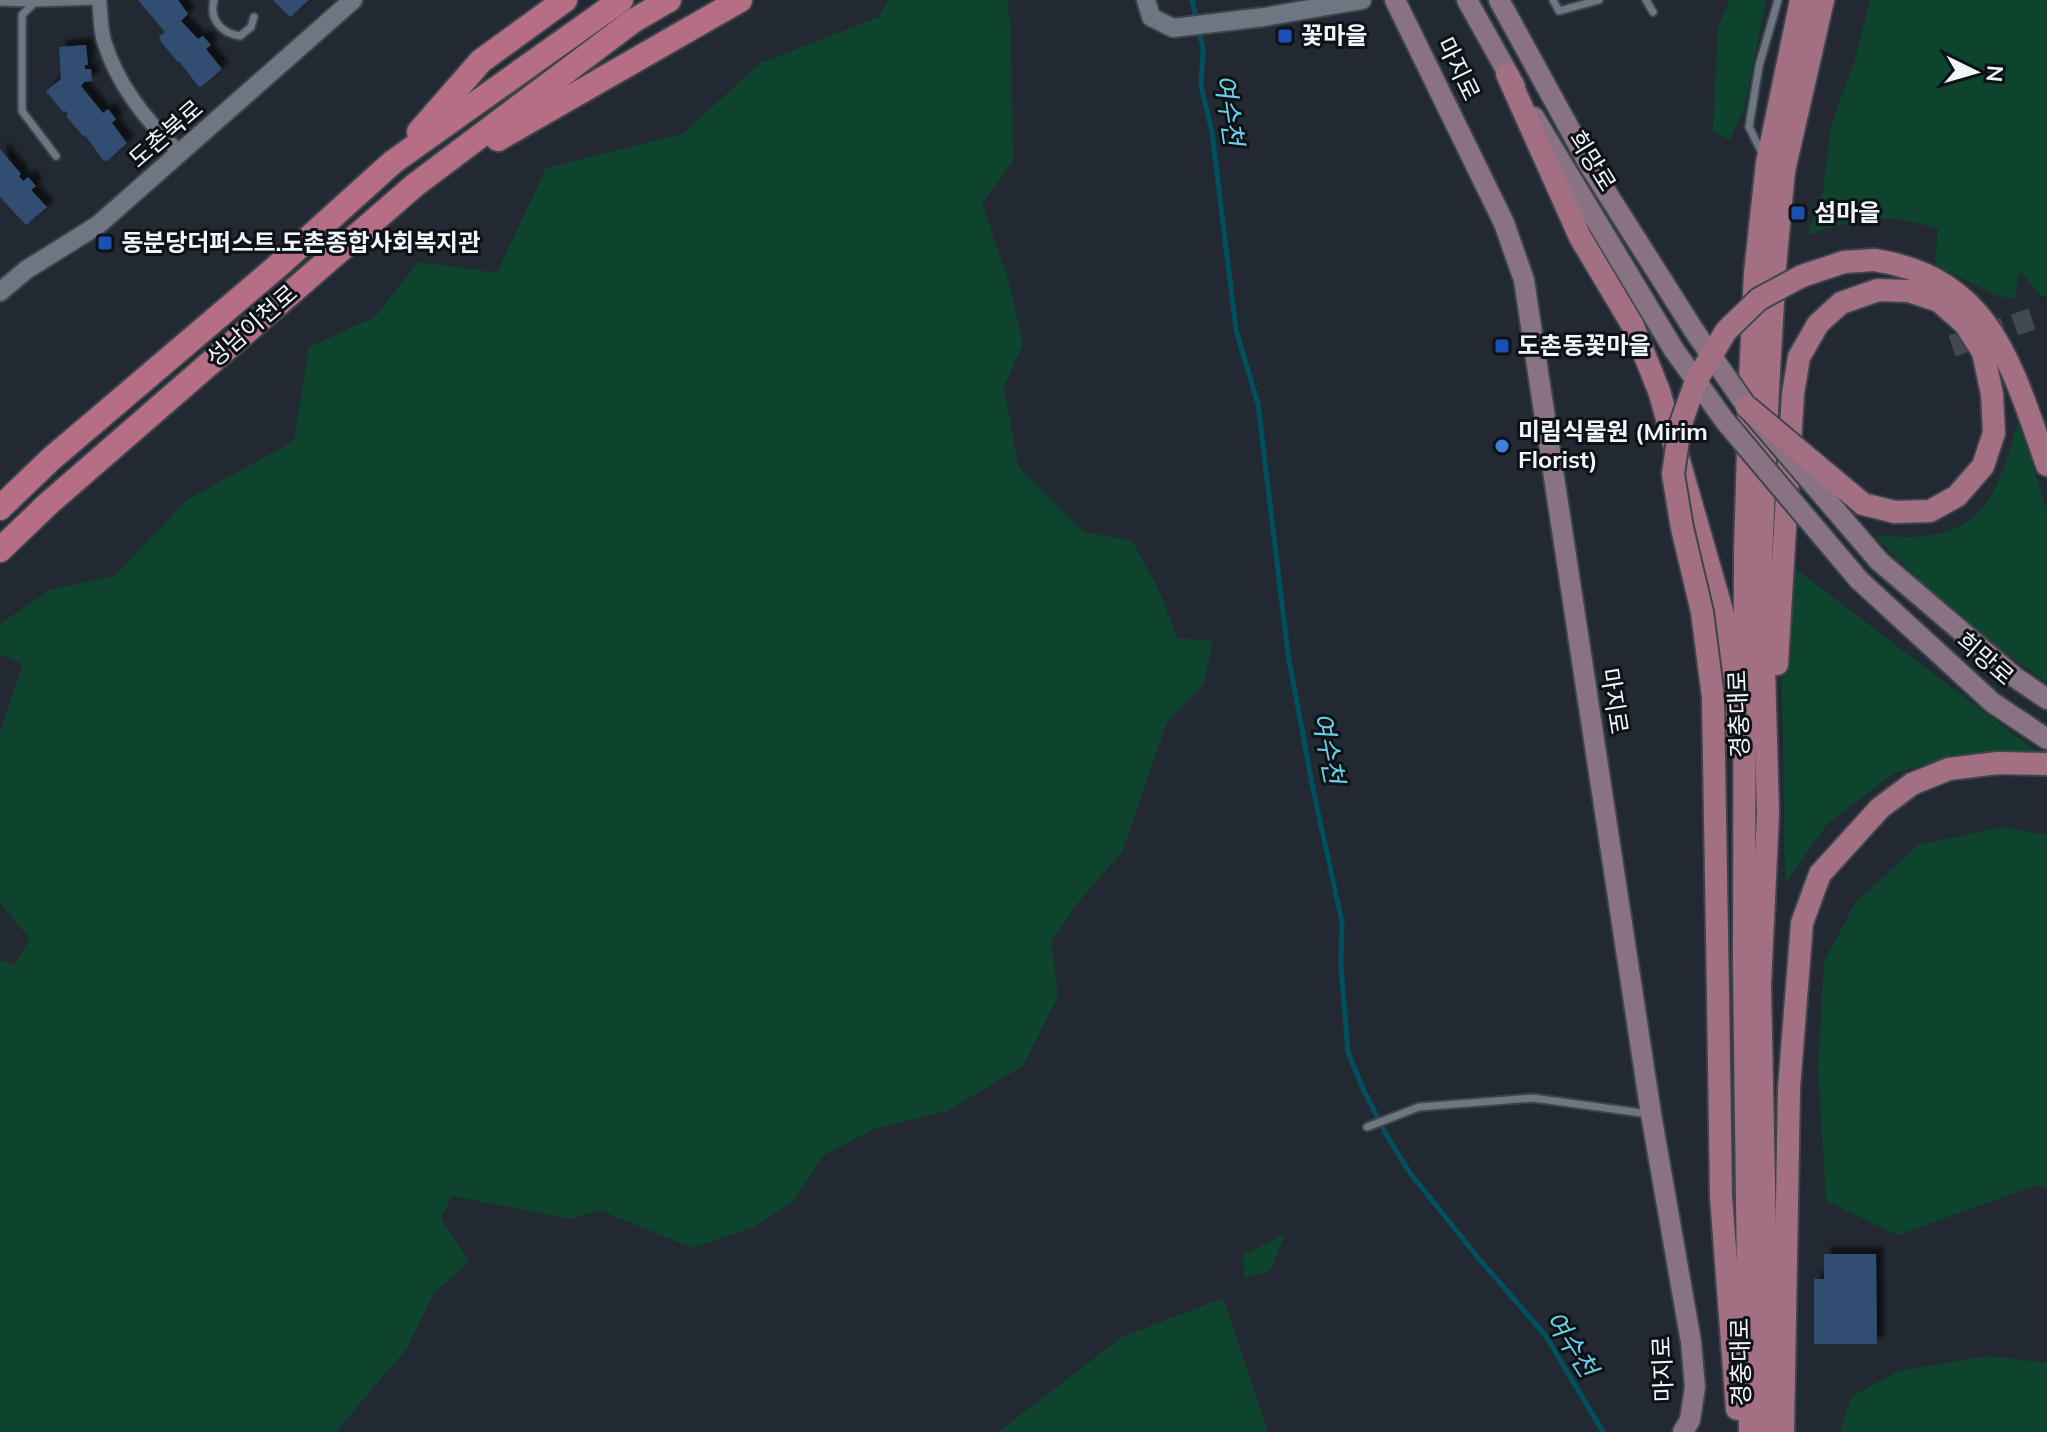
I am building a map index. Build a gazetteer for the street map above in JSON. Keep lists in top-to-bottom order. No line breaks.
{"streets":{"highway":["성남이천로"],"main road":["마지로","희망로","경충대로"],"street":["도촌북로"]},"water":["여수천"],"places":{"transit":["꽃마을","섬마을","동분당더퍼스트.도촌종합사회복지관","도촌동꽃마을"],"other":["미림식물원 (Mirim Florist)"]},"north":"right"}
